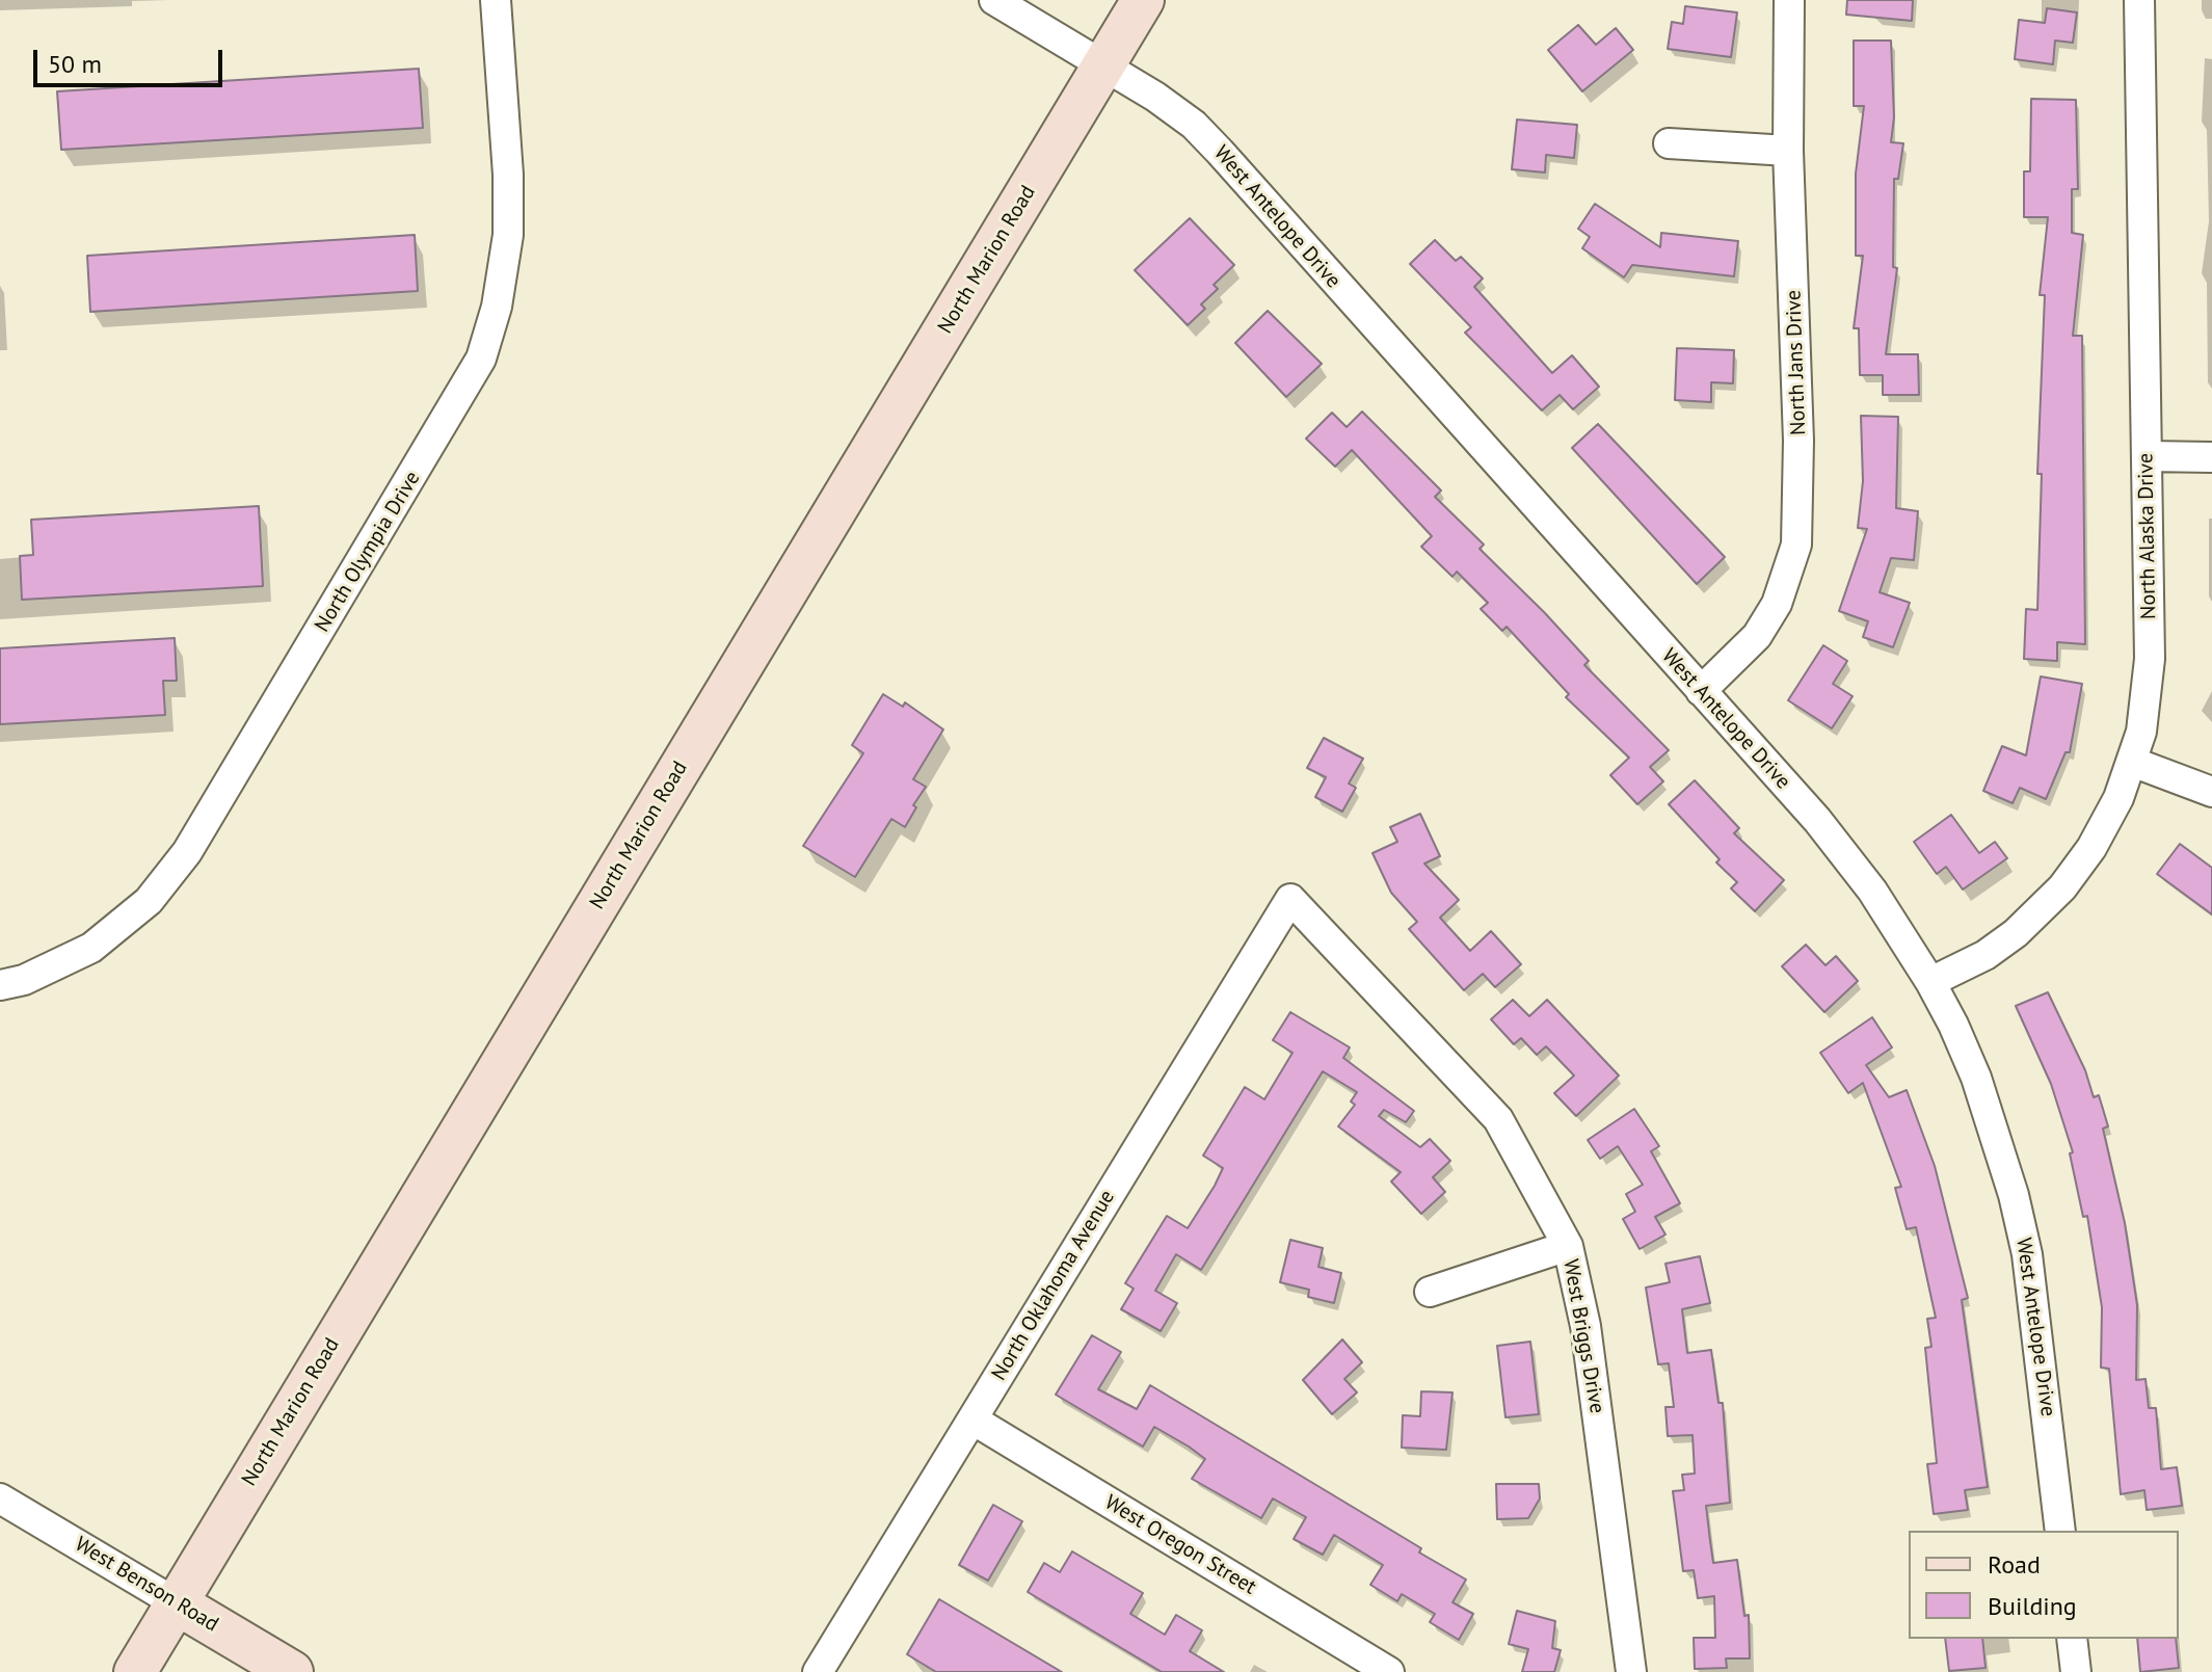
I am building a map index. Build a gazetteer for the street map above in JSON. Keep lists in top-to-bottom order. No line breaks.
{"streets":{"main road":["North Marion Road","West Benson Road"],"street":["West Antelope Drive","North Jans Drive","North Alaska Drive","North Olympia Drive","North Oklahoma Avenue","West Briggs Drive","West Oregon Street"]},"crossings":[["West Antelope Drive","North Marion Road"],["West Antelope Drive","North Jans Drive"],["West Antelope Drive","North Alaska Drive"],["North Marion Road","West Benson Road"],["North Oklahoma Avenue","West Briggs Drive"],["North Oklahoma Avenue","West Oregon Street"]],"legend":["Road","Building"],"scale_bar":"50 m"}
